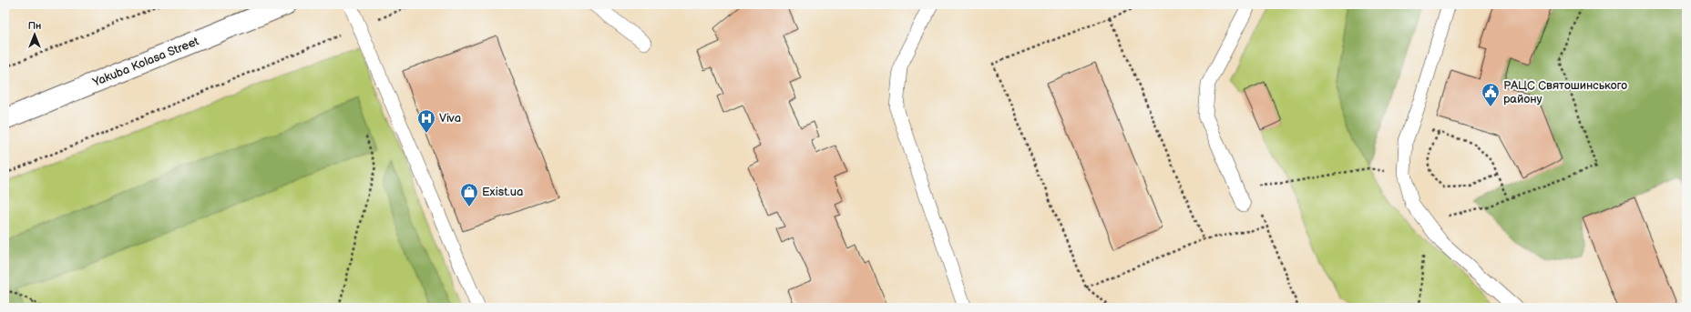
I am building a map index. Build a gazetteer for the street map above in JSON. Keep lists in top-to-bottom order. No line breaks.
{"streets":{"street":["Yakuba Kolasa Street"]},"places":{"public building":["РАЦС Святошинського району"],"hospital":["Viva"],"shop":["Exist.ua"]},"north":"top"}
